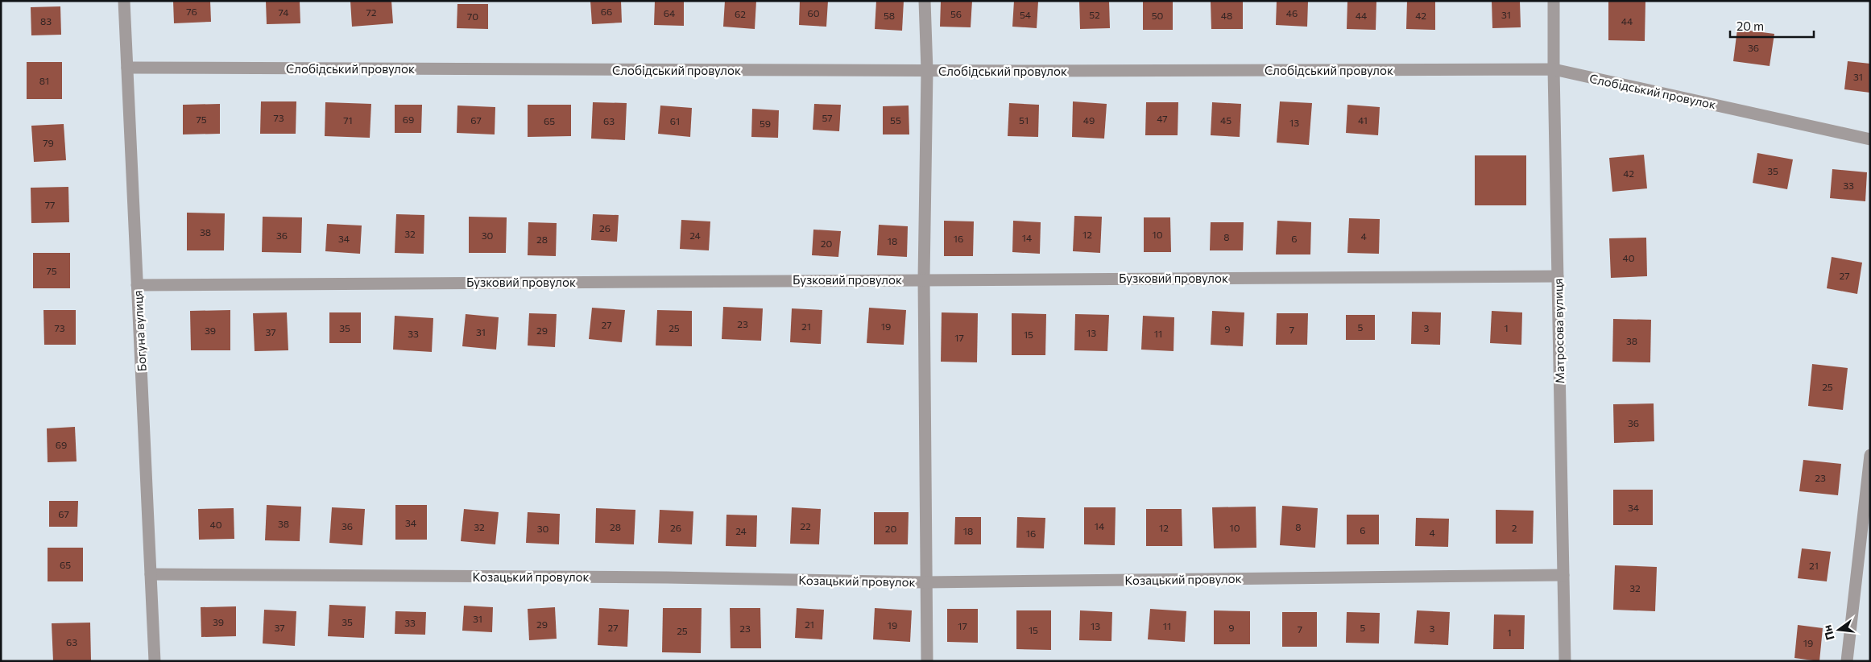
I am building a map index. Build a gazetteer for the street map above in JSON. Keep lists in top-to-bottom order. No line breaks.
{"streets":{"street":["Слобідський провулок","Бузковий провулок","Богуна вулиця","Матросова вулиця","Козацький провулок"]},"crossings":[["Слобідський провулок","Богуна вулиця"],["Слобідський провулок","Матросова вулиця"],["Бузковий провулок","Богуна вулиця"],["Бузковий провулок","Матросова вулиця"],["Богуна вулиця","Козацький провулок"],["Матросова вулиця","Козацький провулок"]],"house_numbers":["76","66","74","72","64","60","46","62","56","54","52","31","58","50","48","44","42","70","83","44","36","31","81","73","57","47","75","69","71","67","55","51","49","45","41","65","63","61","13","59","79","35","42","33","77","26","38","32","12","10","36","30","24","4","8","14","34","16","6","28","18","20","40","75","27","23","27","21","19","5","73","35","25","3","1","9","7","39","29","37","31","13","33","11","15","17","38","25","36","69","23","34","67","34","38","40","36","22","14","32","28","8","26","12","10","2","30","20","6","24","18","4","16","65","21","32","31","39","35","33","29","21","19","17","13","11","37","27","9","5","23","3","7","15","25","1","63","19"],"scale_bar":"20 m","north":"left"}
